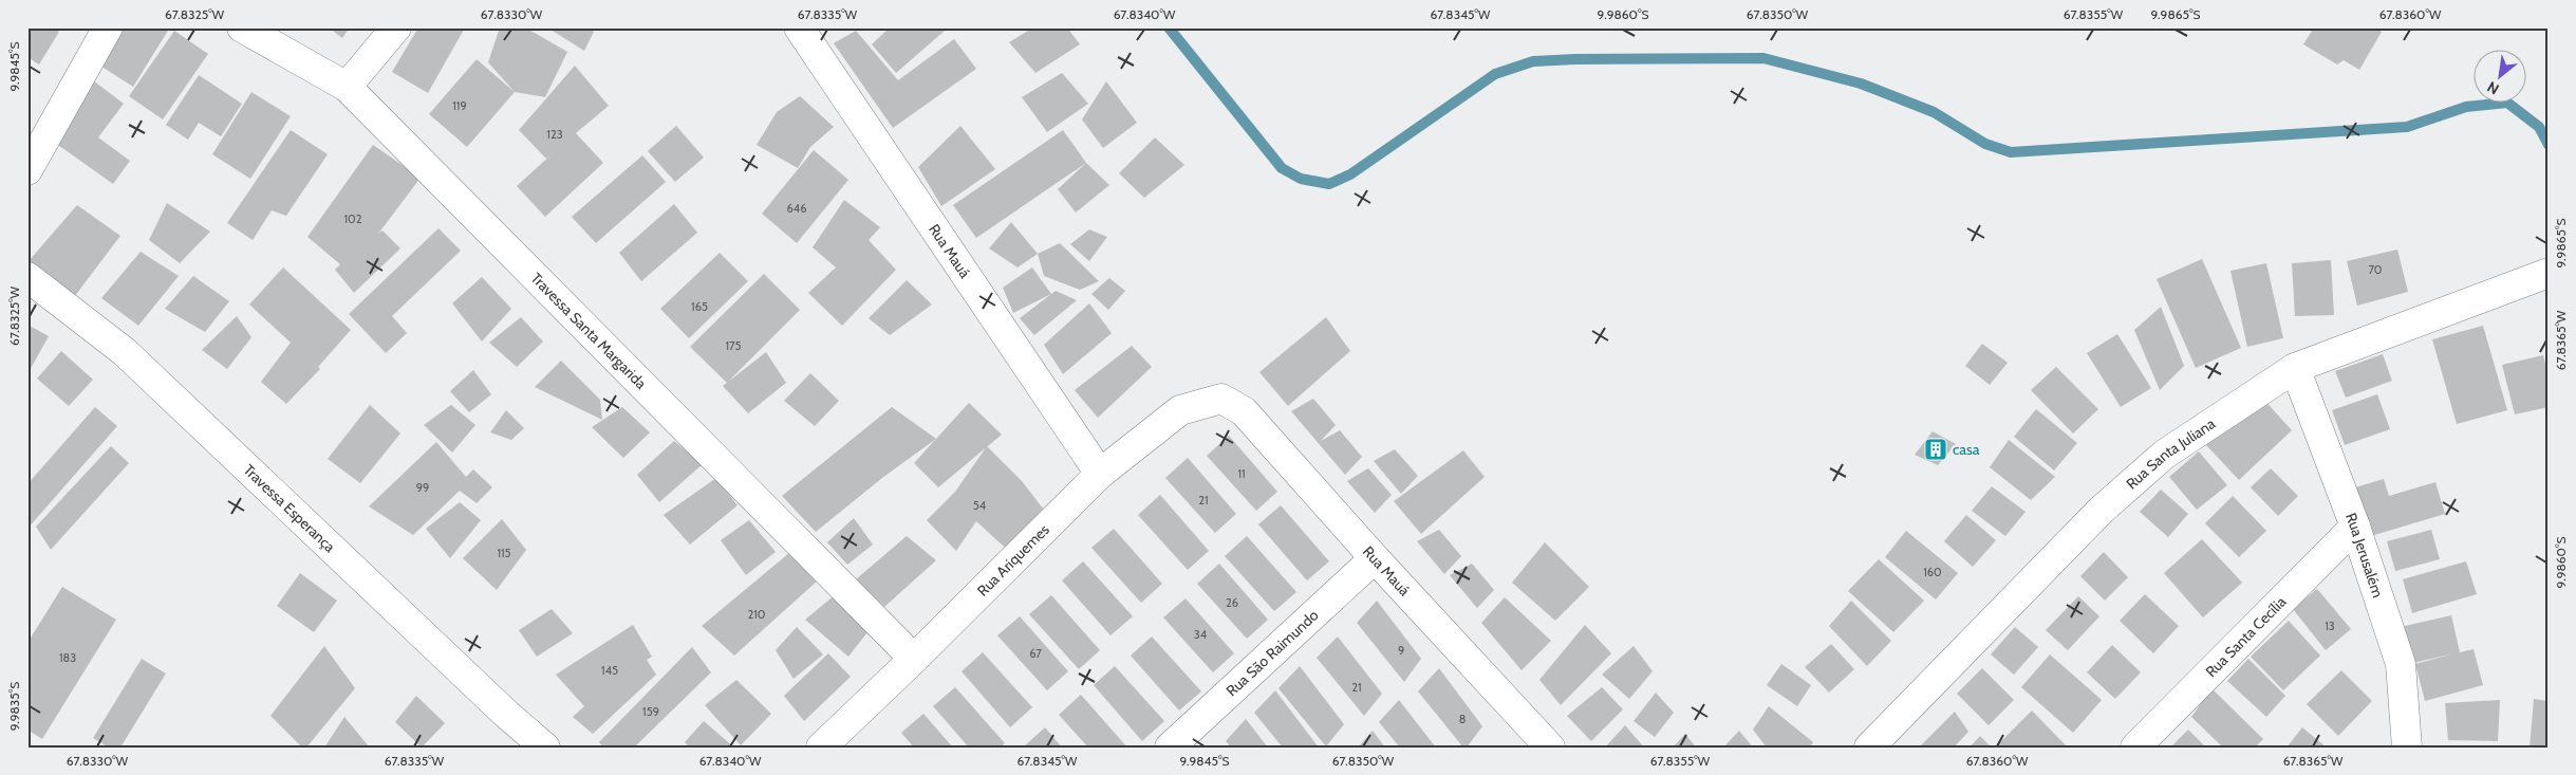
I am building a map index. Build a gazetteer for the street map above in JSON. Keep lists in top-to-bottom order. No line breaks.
{"streets":{"street":["Rua Mauá","Travessa Santa Margarida","Rua Santa Juliana","Travessa Esperança","Rua Jerusalém","Rua Ariquemes","Rua Santa Cecília","Rua São Raimundo"]},"crossings":[["Rua Mauá","Rua Ariquemes"],["Rua Mauá","Rua São Raimundo"],["Travessa Santa Margarida","Rua Ariquemes"],["Rua Santa Juliana","Rua Jerusalém"],["Rua Jerusalém","Rua Santa Cecília"]],"places":{"building":["casa"]},"house_numbers":["119","123","646","102","70","165","175","11","99","21","54","115","160","26","210","13","34","9","67","183","145","21","159","8"],"north":"bottom left","coordinates":["67.8325°W","67.8330°W","67.8335°W","67.8340°W","67.8345°W","9.9860°S","67.8350°W","67.8355°W","9.9865°S","67.8360°W","9.9845°S","67.8365°W","9.9835°S"]}
